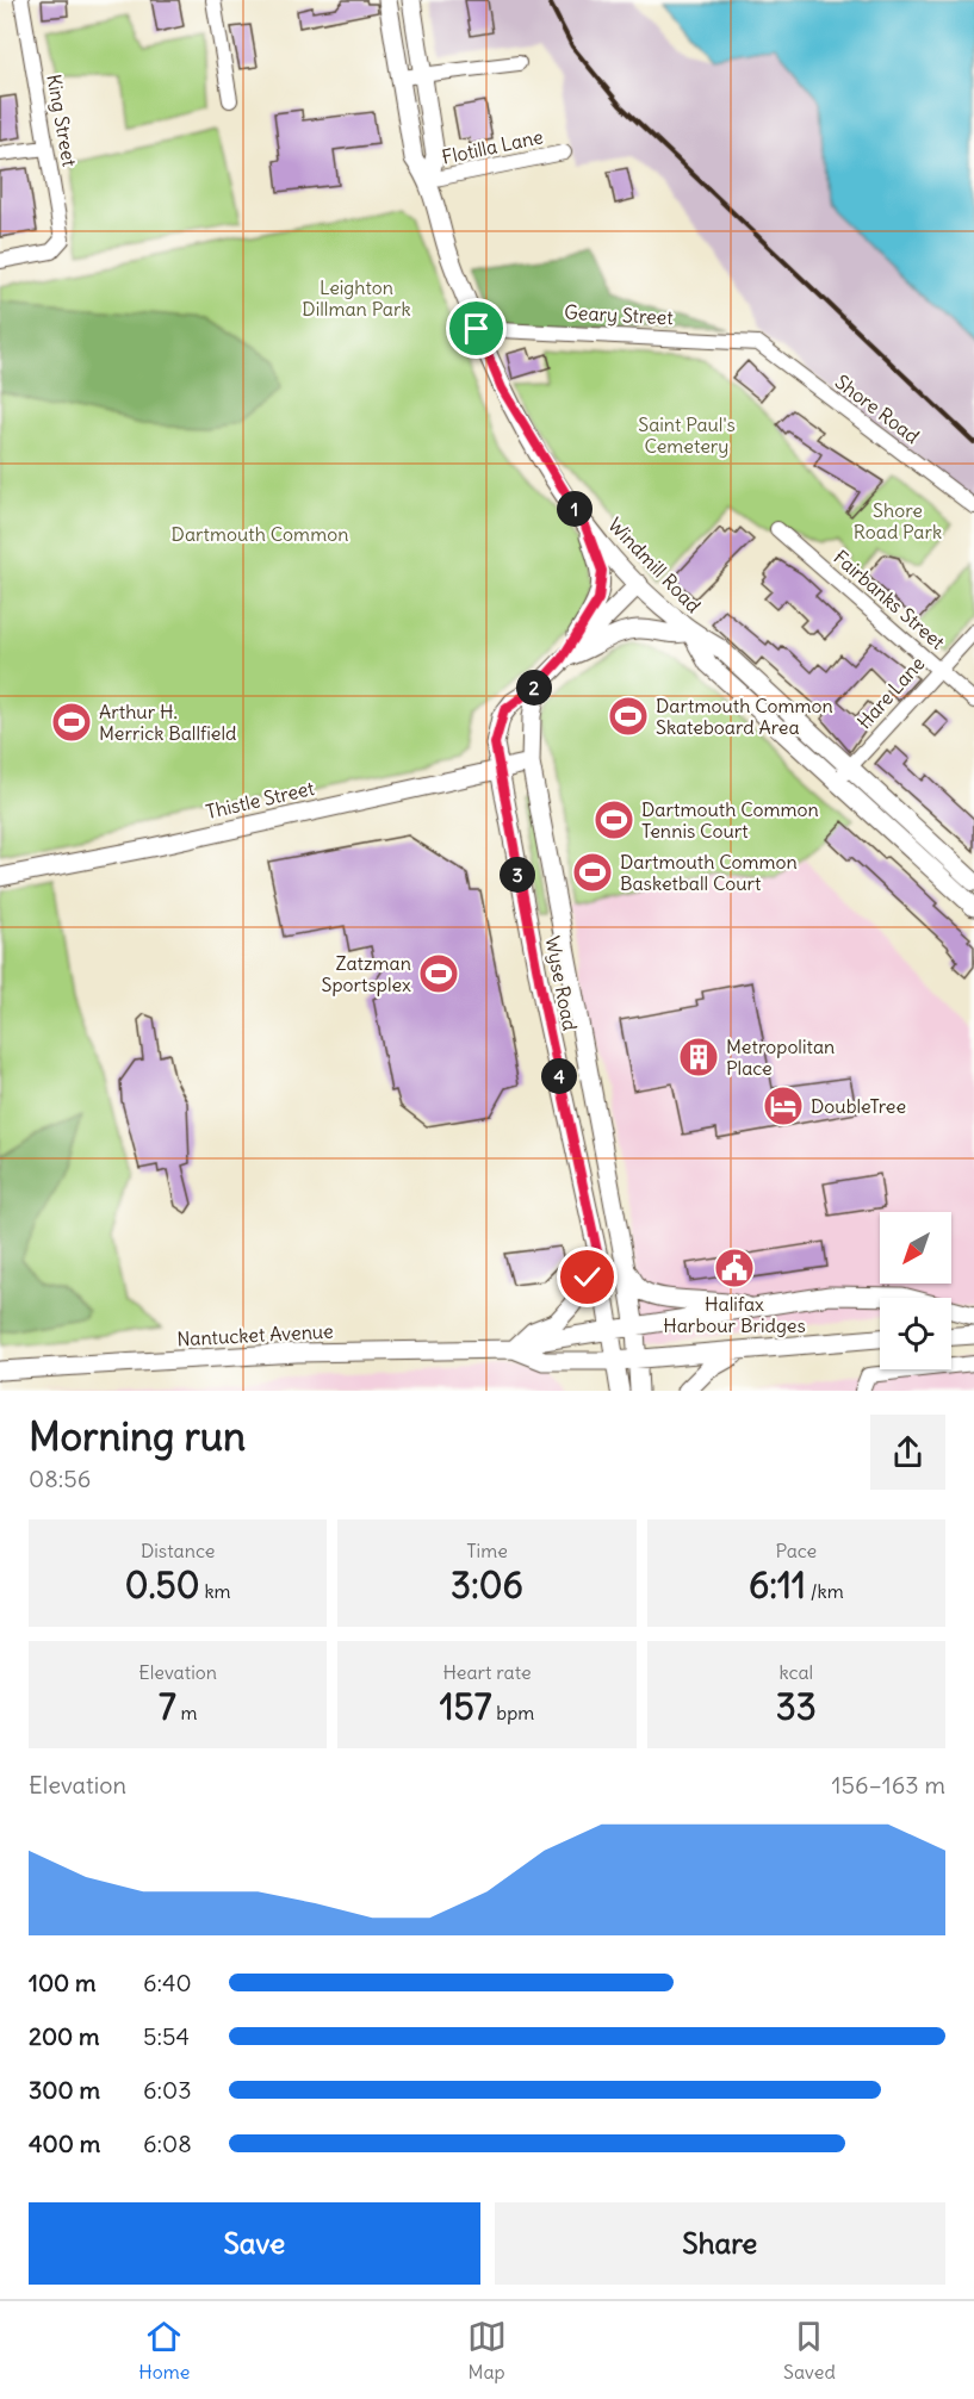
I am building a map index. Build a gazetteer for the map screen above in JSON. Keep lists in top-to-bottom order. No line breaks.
{"streets":{"main road":["Windmill Road","Thistle Street","Wyse Road","Nantucket Avenue"],"street":["King Street","Flotilla Lane","Geary Street","Shore Road","Fairbanks Street","Hare Lane"]},"crossings":[["Flotilla Lane","Windmill Road"],["Geary Street","Shore Road"],["Geary Street","Windmill Road"],["Windmill Road","Hare Lane"],["Windmill Road","Wyse Road"],["Fairbanks Street","Hare Lane"],["Thistle Street","Wyse Road"],["Wyse Road","Nantucket Avenue"]],"parks":["Leighton Dillman Park","Saint Paul's Cemetery","Shore Road Park","Dartmouth Common"],"places":{"sports":["Dartmouth Common Skateboard Area","Arthur H. Merrick Ballfield","Dartmouth Common Tennis Court","Dartmouth Common Basketball Court","Zatzman Sportsplex"],"building":["Metropolitan Place"],"hotel":["DoubleTree"],"public building":["Halifax Harbour Bridges"]},"north":"bottom left","page":{"pins":["1","2","3","4"],"heading":["Morning run","08:56"],"stats":[["Distance","0.50 km"],["Time","3:06"],["Pace","6:11 /km"],["Elevation","7 m"],["Heart rate","157 bpm"],["kcal","33"]],"chart":["Elevation","156–163 m"],"list":[{"name":"100 m","note":"6:40"},{"name":"200 m","note":"5:54"},{"name":"300 m","note":"6:03"},{"name":"400 m","note":"6:08"}],"buttons":["Save","Share"],"tabs":["Home","Map","Saved"]}}
